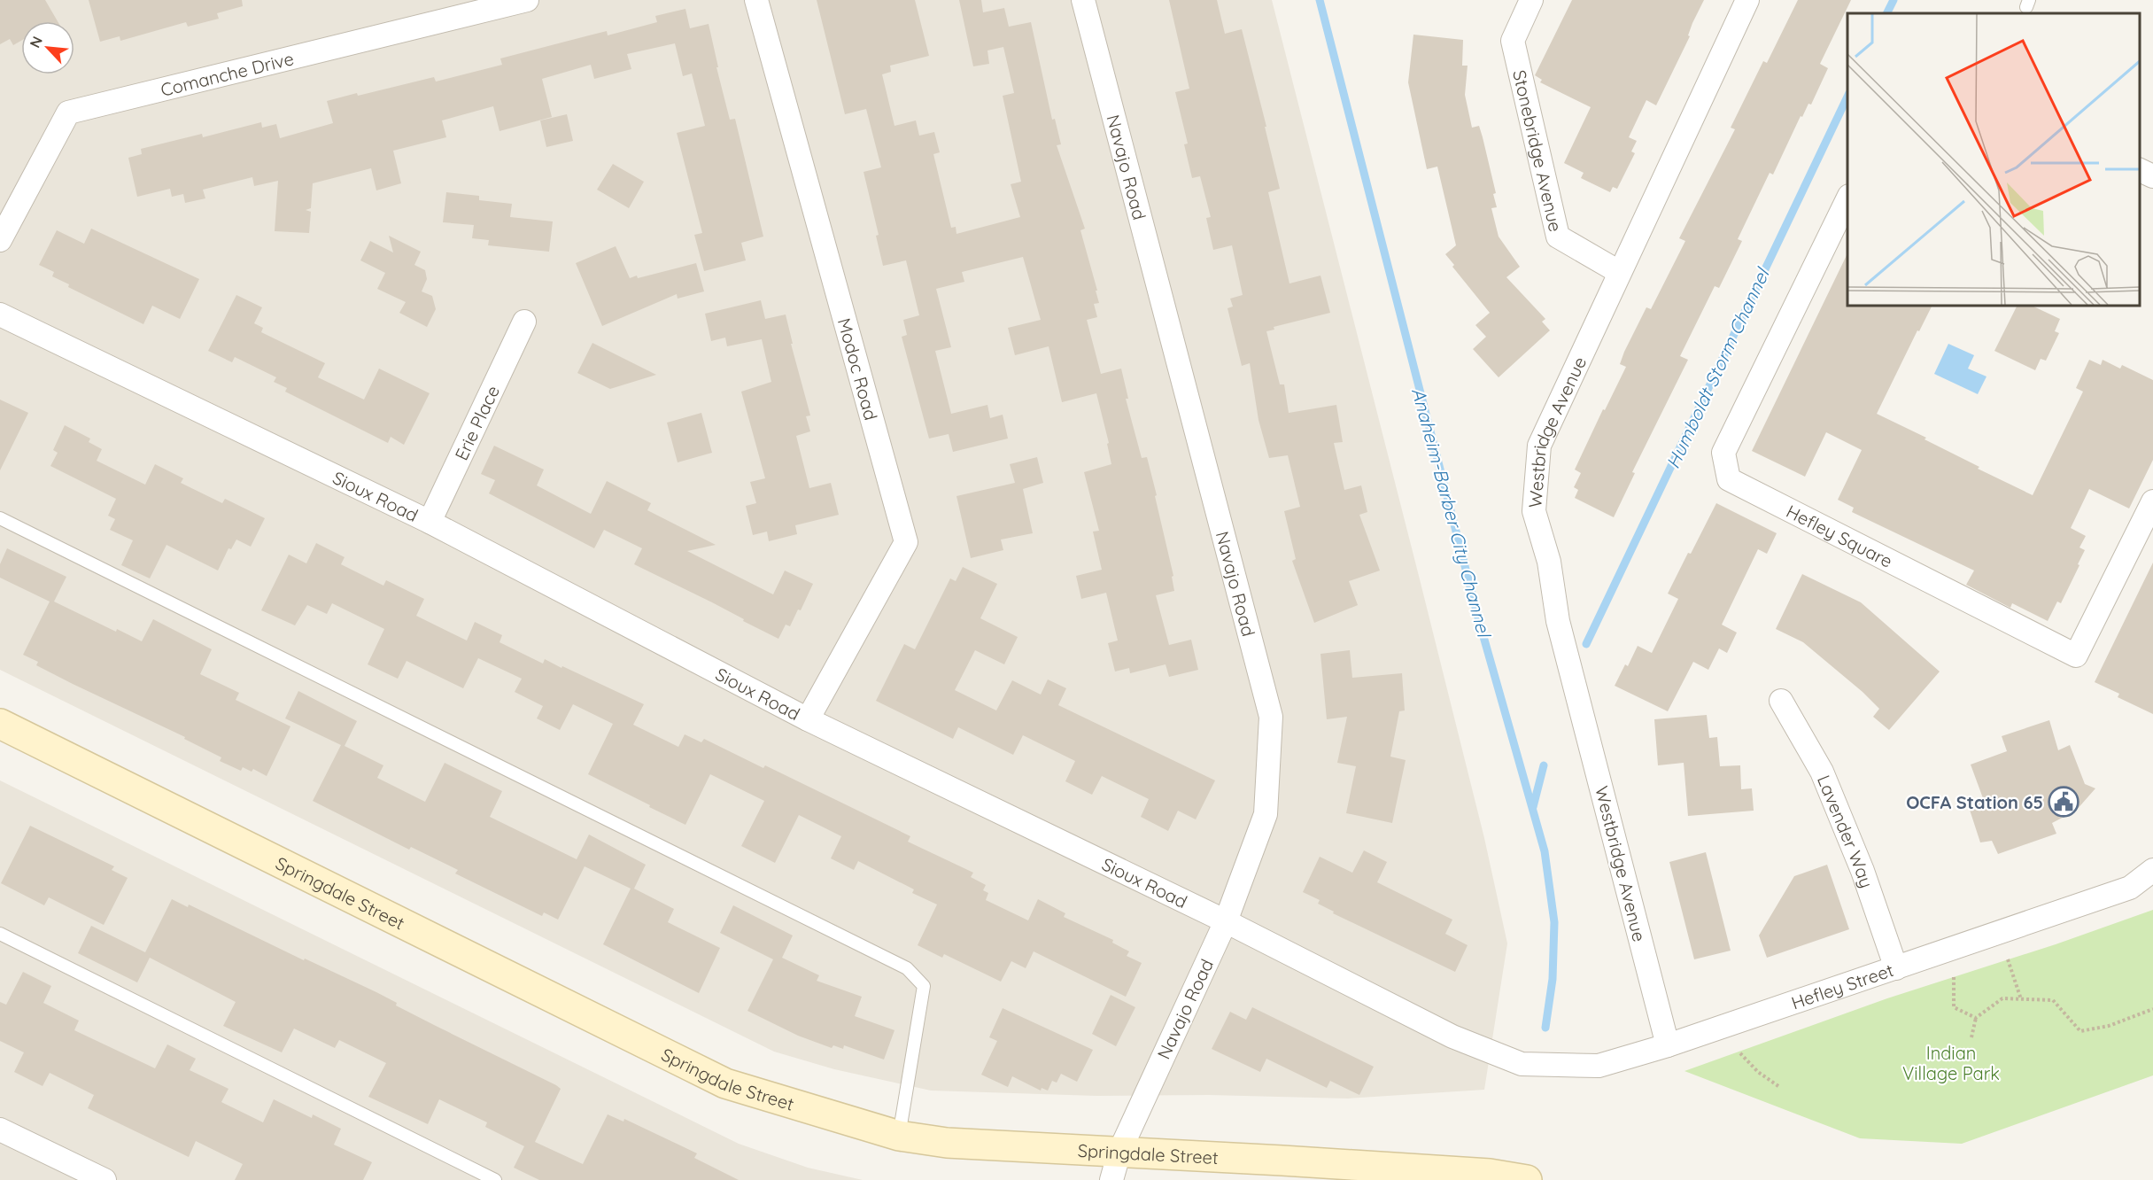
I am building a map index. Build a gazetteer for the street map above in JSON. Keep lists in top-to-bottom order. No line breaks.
{"streets":{"main road":["Springdale Street"],"street":["Comanche Drive","Stonebridge Avenue","Navajo Road","Modoc Road","Erie Place","Westbridge Avenue","Sioux Road","Hefley Square","Lavender Way","Hefley Street"]},"crossings":[["Stonebridge Avenue","Westbridge Avenue"],["Navajo Road","Sioux Road"],["Navajo Road","Springdale Street"],["Modoc Road","Sioux Road"],["Erie Place","Sioux Road"],["Westbridge Avenue","Hefley Street"],["Sioux Road","Hefley Street"],["Lavender Way","Hefley Street"]],"water":["Humboldt Storm Channel","Anaheim-Barber City Channel"],"parks":["Indian Village Park"],"places":{"public building":["OCFA Station 65"]},"north":"top left"}
